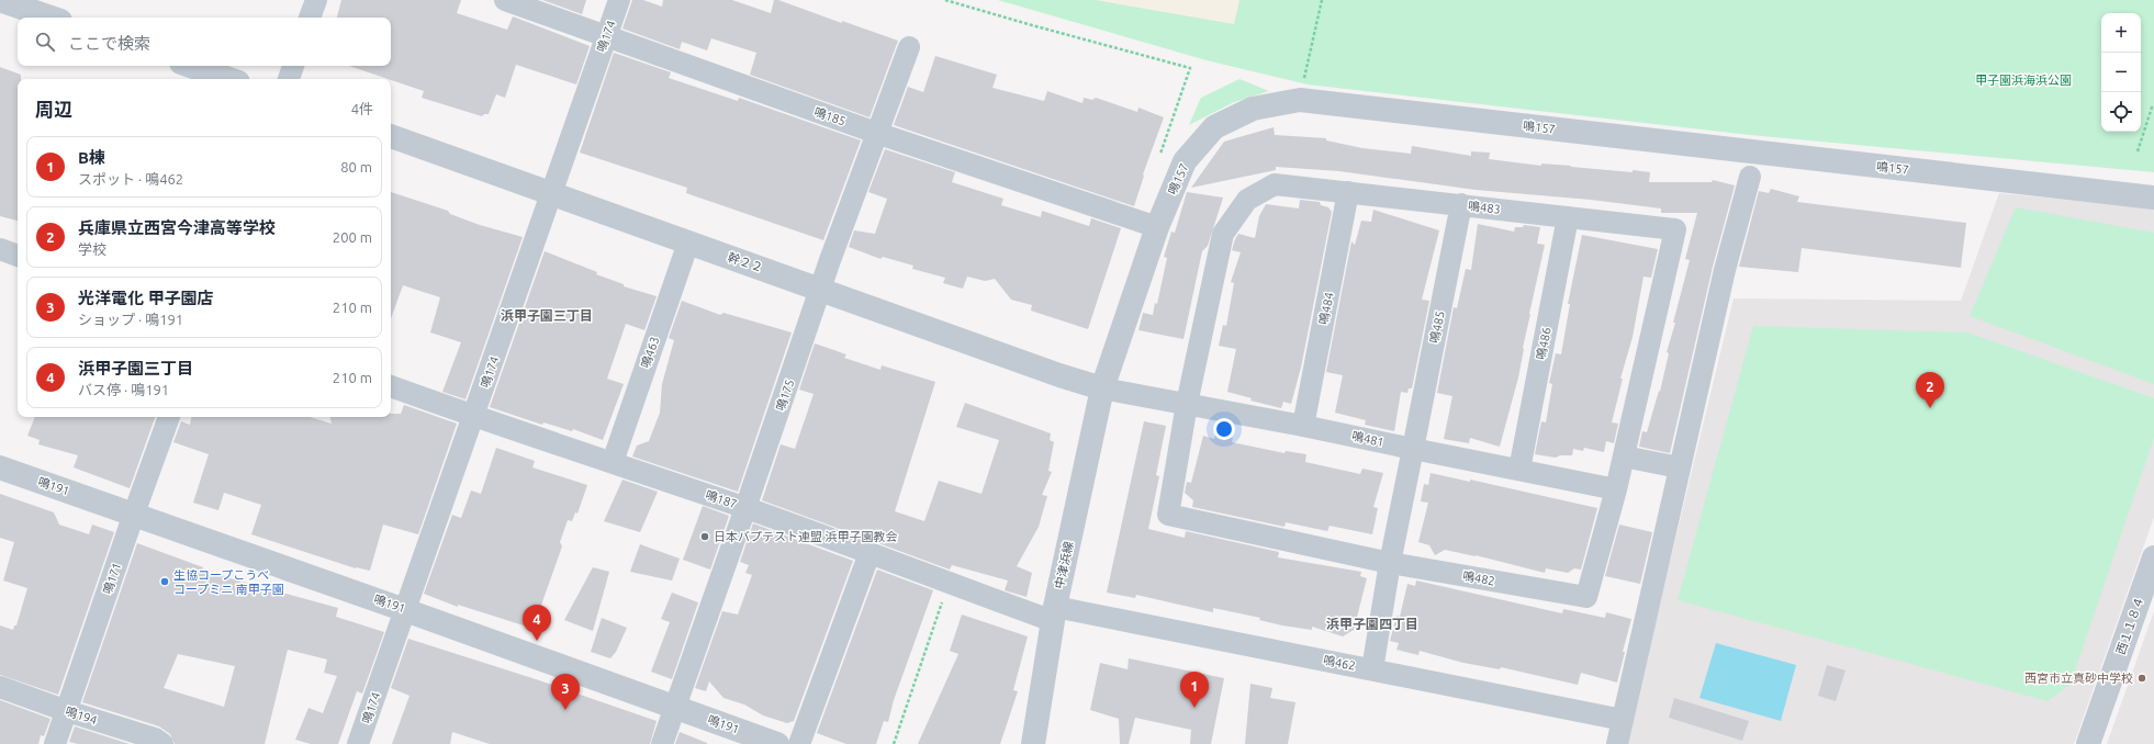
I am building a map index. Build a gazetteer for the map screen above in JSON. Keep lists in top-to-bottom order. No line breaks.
{"streets":{"street":["鳴174","鳴185","鳴157","鳴483","幹２２","鳴484","鳴485","鳴486","鳴463","鳴175","鳴481","鳴191","鳴187","中津浜線","鳴171","鳴482","西１１８４","鳴462","鳴194"]},"crossings":[["鳴174","鳴185"],["鳴174","幹２２"],["鳴174","鳴191"],["鳴174","鳴187"],["鳴185","鳴157"],["鳴185","鳴175"],["鳴157","幹２２"],["鳴157","鳴481"],["鳴157","中津浜線"],["鳴483","鳴484"],["鳴483","鳴485"],["鳴483","鳴486"],["鳴483","鳴481"],["鳴483","鳴482"],["幹２２","鳴463"],["幹２２","鳴175"],["幹２２","鳴481"],["幹２２","中津浜線"],["鳴484","鳴481"],["鳴485","鳴481"],["鳴463","鳴187"],["鳴175","鳴191"],["鳴175","鳴187"],["鳴481","中津浜線"],["鳴481","鳴482"],["鳴191","鳴171"],["鳴187","中津浜線"],["鳴187","鳴462"],["中津浜線","鳴462"],["鳴171","鳴194"]],"districts":["浜甲子園三丁目","浜甲子園四丁目"],"parks":["甲子園浜海浜公園"],"places":["日本バプテスト連盟 浜甲子園教会","生協コープこうべ コープミニ 南甲子園","西宮市立真砂中学校"],"page":{"map_buttons":["+","−"],"search":"ここで検索","heading":["周辺","4件"],"list":[{"mark":"1","name":"B棟","note":"スポット · 鳴462","value":"80 m"},{"mark":"2","name":"兵庫県立西宮今津高等学校","note":"学校","value":"200 m"},{"mark":"3","name":"光洋電化 甲子園店","note":"ショップ · 鳴191","value":"210 m"},{"mark":"4","name":"浜甲子園三丁目","note":"バス停 · 鳴191","value":"210 m"}],"pins":["2","4","1","3"]}}
